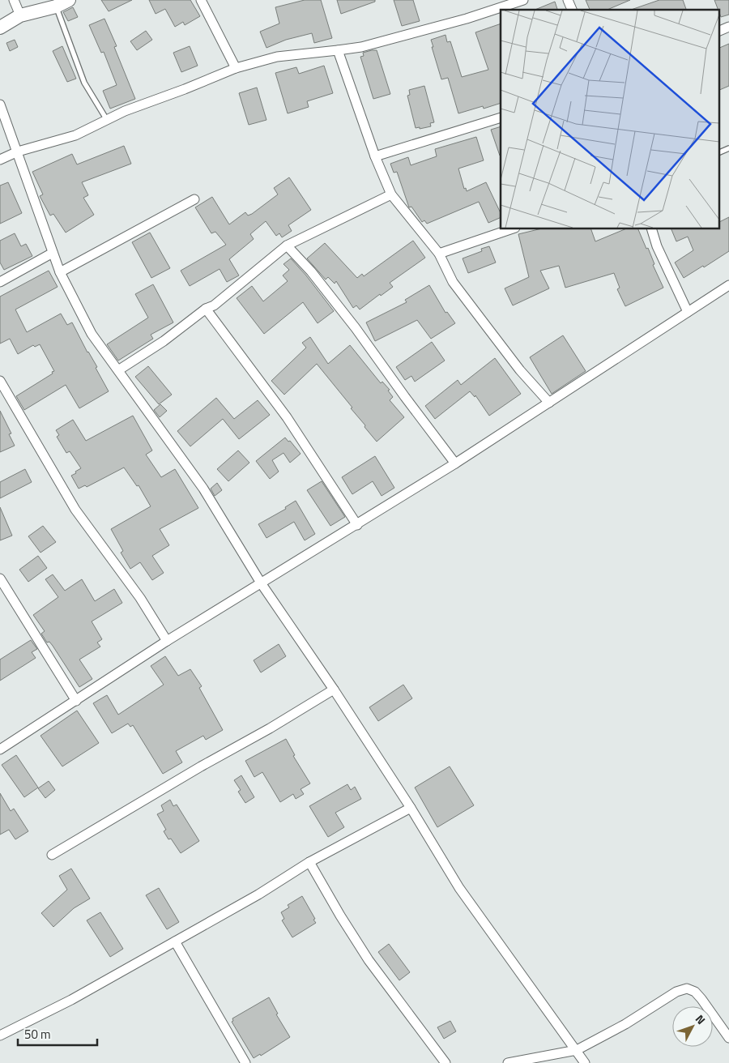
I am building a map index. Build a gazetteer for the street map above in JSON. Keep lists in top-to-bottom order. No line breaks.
{"scale_bar":"50 m","north":"top right"}
